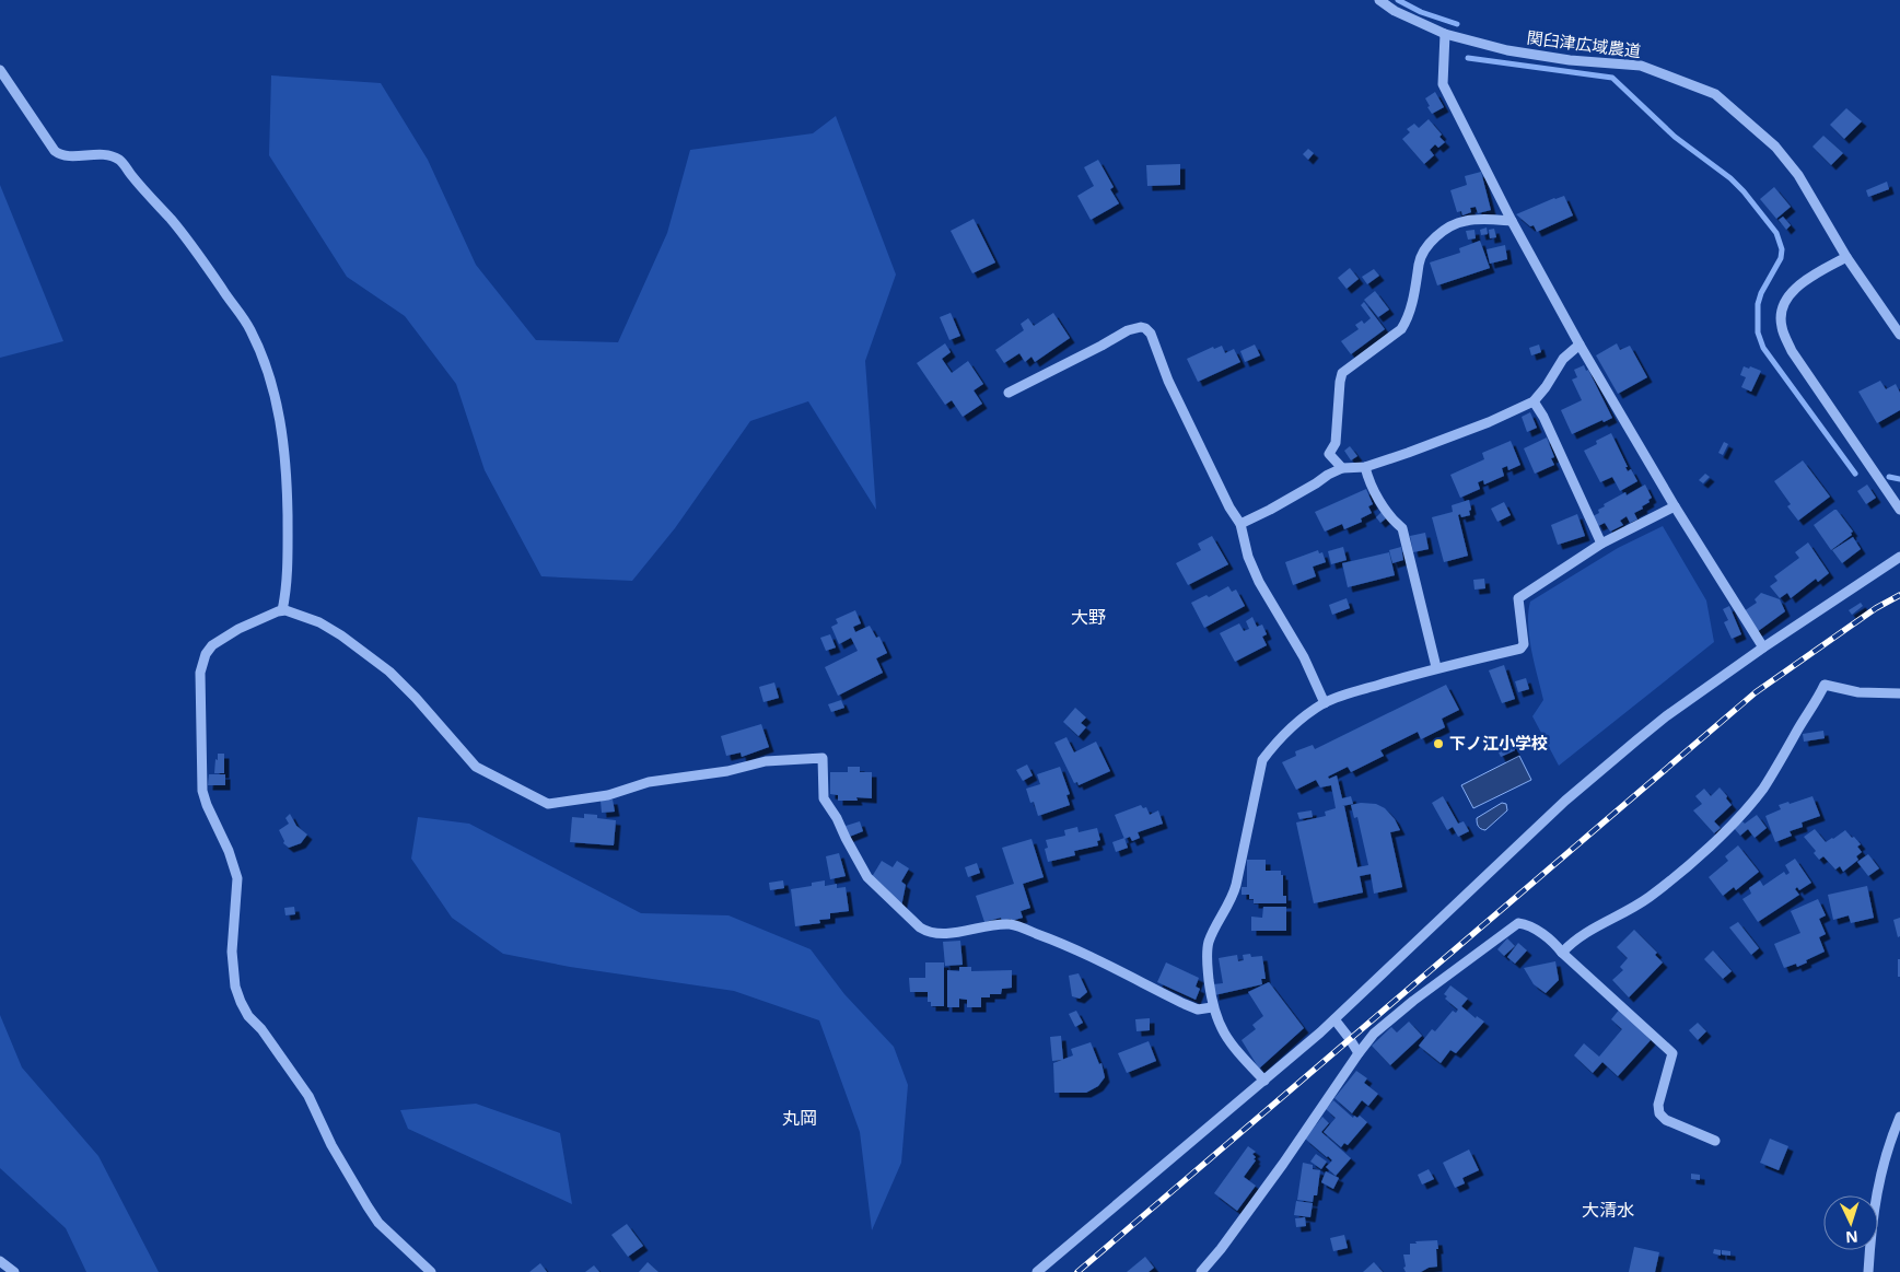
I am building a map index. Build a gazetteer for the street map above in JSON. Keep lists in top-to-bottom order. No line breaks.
{"streets":{"street":["関臼津広域農道"]},"districts":["大野","丸岡","大清水"],"places":["下ノ江小学校"],"north":"bottom"}
